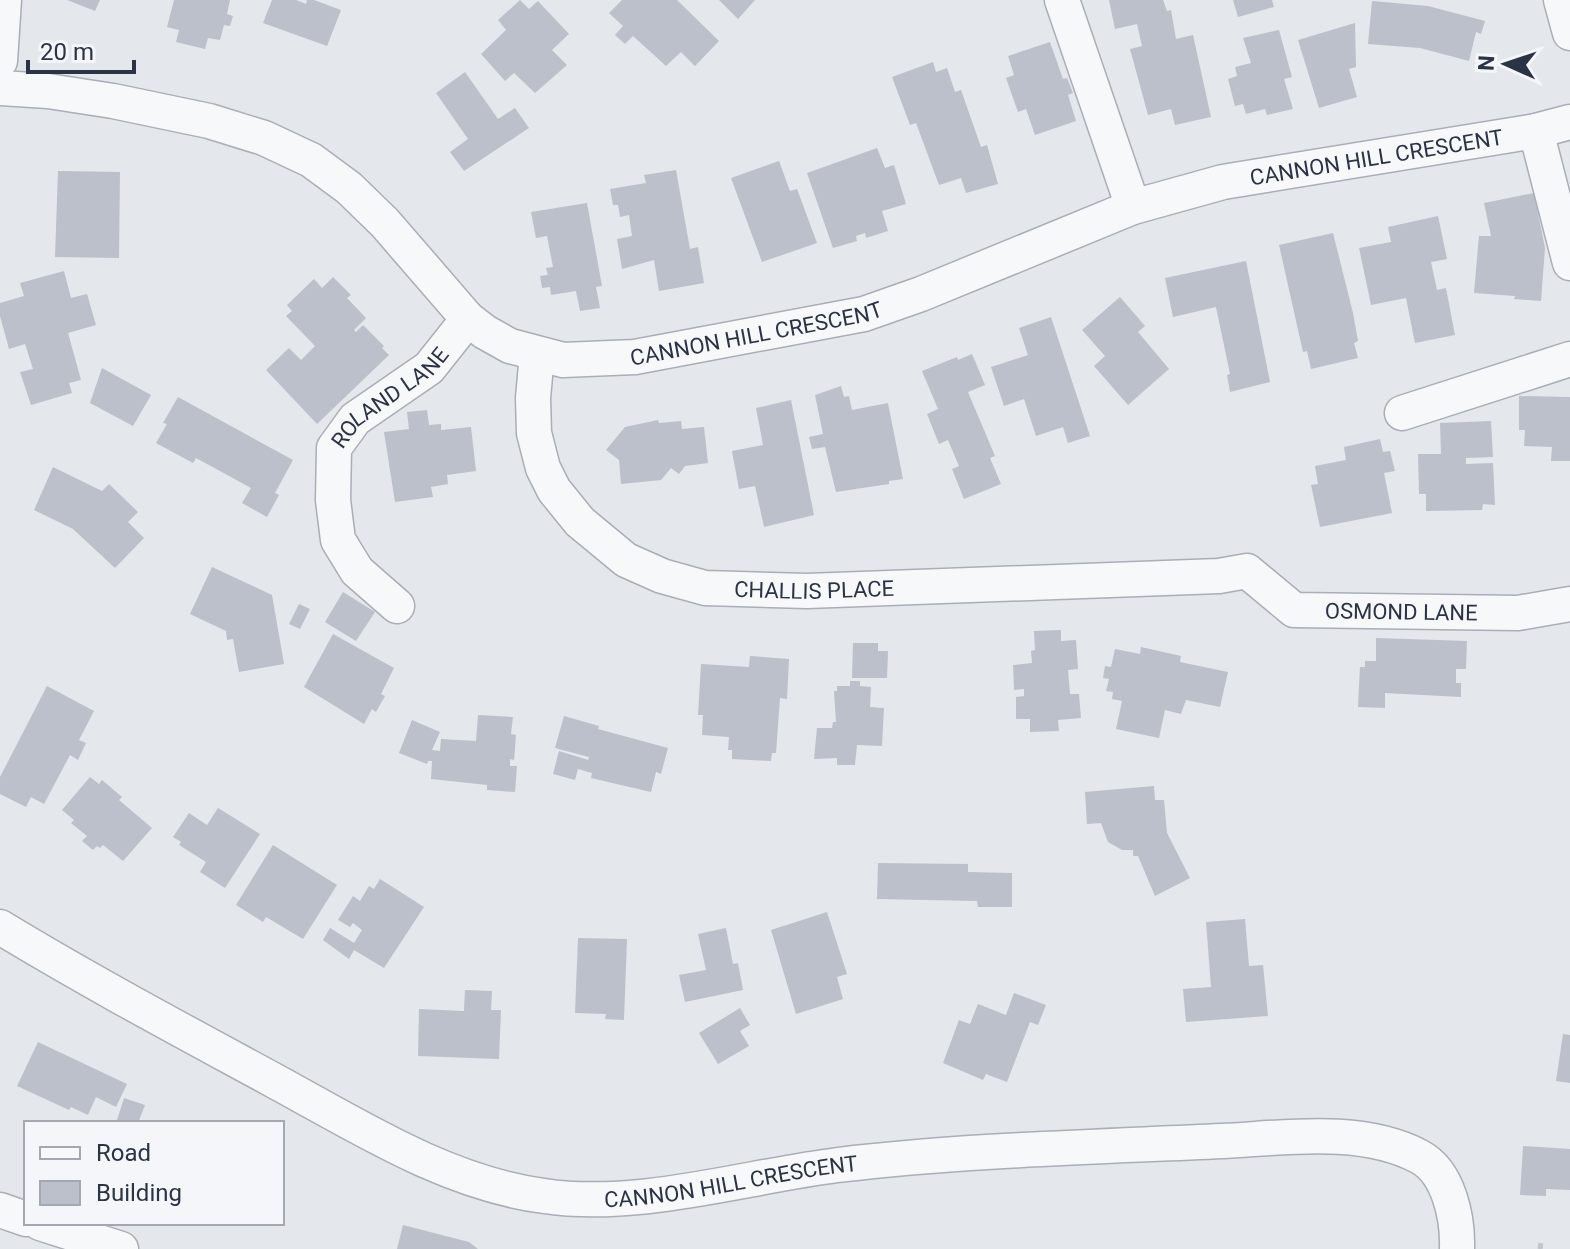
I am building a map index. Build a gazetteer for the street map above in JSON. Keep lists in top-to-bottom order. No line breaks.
{"streets":{"street":["CANNON HILL CRESCENT","ROLAND LANE","CHALLIS PLACE","OSMOND LANE"]},"crossings":[["CANNON HILL CRESCENT","ROLAND LANE"],["CANNON HILL CRESCENT","CHALLIS PLACE"],["CHALLIS PLACE","OSMOND LANE"]],"legend":["Road","Building"],"scale_bar":"20 m","north":"left"}
